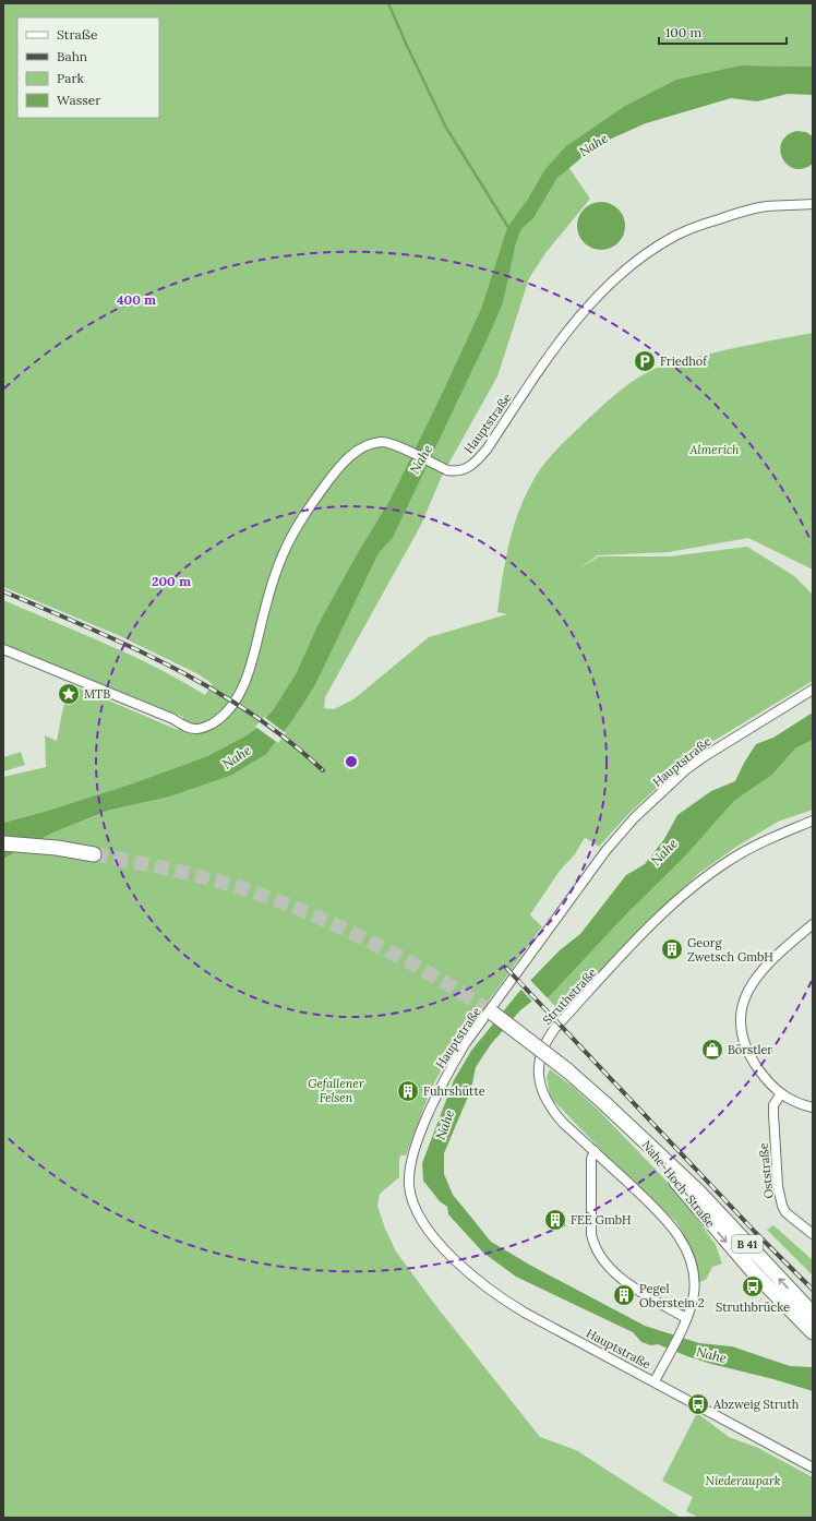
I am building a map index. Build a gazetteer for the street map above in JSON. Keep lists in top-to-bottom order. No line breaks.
{"streets":{"main road":["Nahe-Hoch-Straße","B 41"],"street":["Hauptstraße","Struthstraße","Oststraße"]},"crossings":[["Hauptstraße","Struthstraße"],["Nahe-Hoch-Straße","B 41"]],"water":["Nahe"],"parks":["Almerich","Gefallener Felsen","Niederaupark"],"places":{"parking":["Friedhof"],"place":["MTB"],"building":["Georg Zwetsch GmbH","Fuhrshütte","FEE GmbH","Pegel Oberstein 2"],"shop":["Börstler"],"bus stop":["Struthbrücke","Abzweig Struth"]},"legend":["Straße","Bahn","Park","Wasser"],"scale_bar":"100 m","rings":["400 m","200 m"]}
